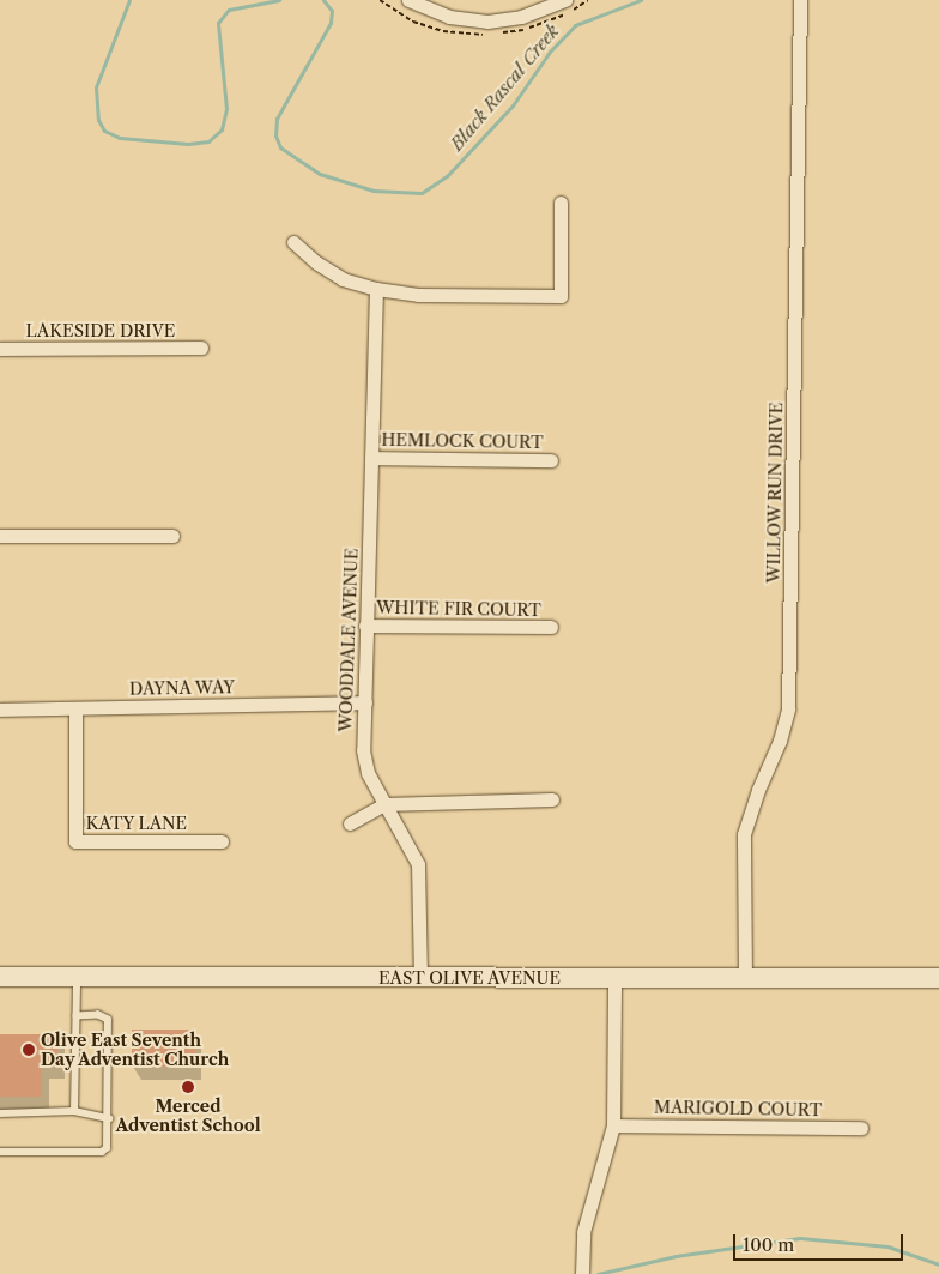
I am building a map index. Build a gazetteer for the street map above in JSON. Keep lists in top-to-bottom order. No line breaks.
{"streets":{"main road":["EAST OLIVE AVENUE"],"street":["LAKESIDE DRIVE","HEMLOCK COURT","WILLOW RUN DRIVE","WHITE FIR COURT","WOODDALE AVENUE","DAYNA WAY","KATY LANE","MARIGOLD COURT"]},"crossings":[["HEMLOCK COURT","WOODDALE AVENUE"],["WILLOW RUN DRIVE","EAST OLIVE AVENUE"],["WHITE FIR COURT","WOODDALE AVENUE"],["WOODDALE AVENUE","DAYNA WAY"],["WOODDALE AVENUE","EAST OLIVE AVENUE"],["DAYNA WAY","KATY LANE"]],"water":["Black Rascal Creek"],"places":["Olive East Seventh Day Adventist Church","Merced Adventist School"],"scale_bar":"100 m"}
